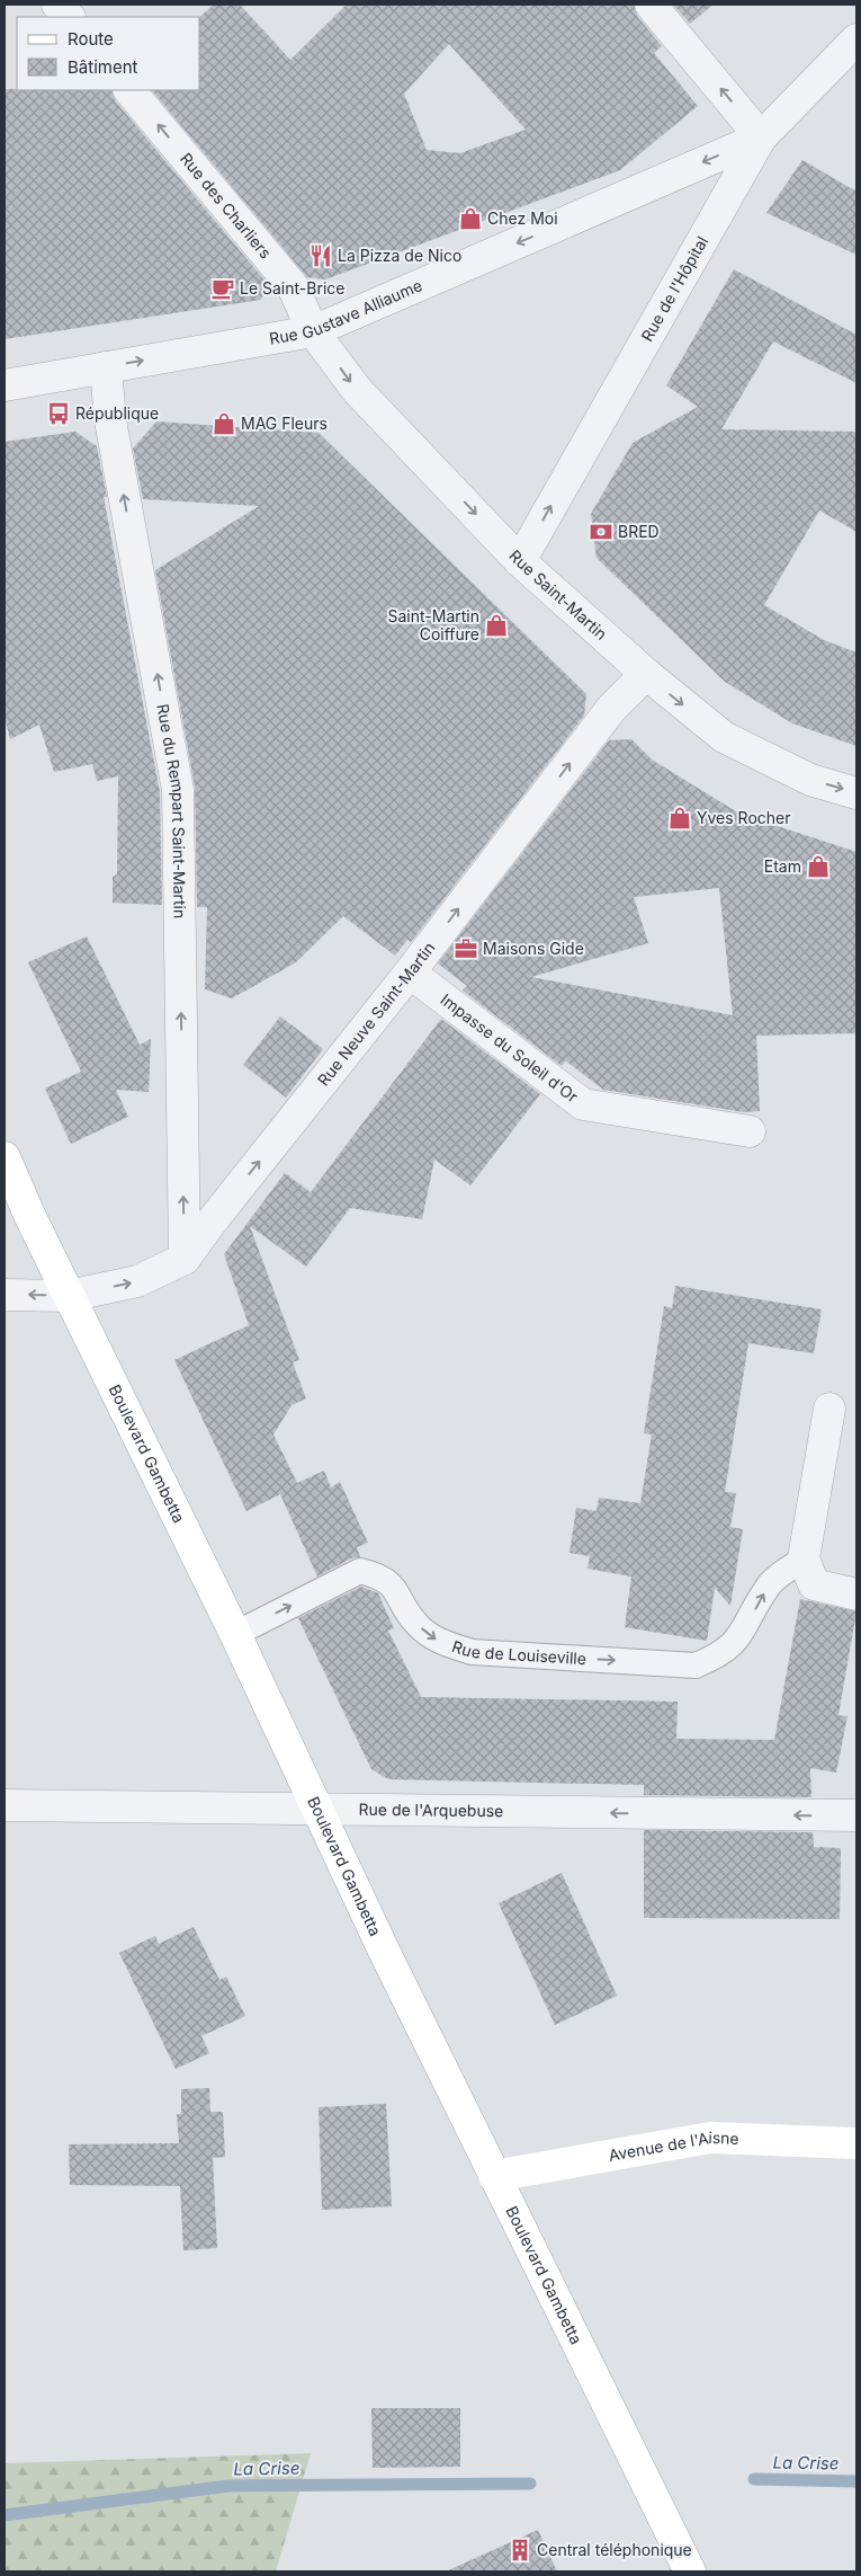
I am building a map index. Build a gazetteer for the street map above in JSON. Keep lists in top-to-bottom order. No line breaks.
{"streets":{"main road":["Boulevard Gambetta","Avenue de l'Aisne"],"street":["Rue des Charliers","Rue de l'Hôpital","Rue Gustave Alliaume","Rue Saint-Martin","Rue du Rempart Saint-Martin","Rue Neuve Saint-Martin","Impasse du Soleil d'Or","Rue de l'Arquebuse"],"lane":["Rue de Louiseville"]},"crossings":[["Rue des Charliers","Rue Gustave Alliaume"],["Rue des Charliers","Rue Saint-Martin"],["Rue de l'Hôpital","Rue Gustave Alliaume"],["Rue de l'Hôpital","Rue Saint-Martin"],["Rue Gustave Alliaume","Rue Saint-Martin"],["Rue Gustave Alliaume","Rue du Rempart Saint-Martin"],["Rue Saint-Martin","Rue Neuve Saint-Martin"],["Rue du Rempart Saint-Martin","Rue Neuve Saint-Martin"],["Rue Neuve Saint-Martin","Impasse du Soleil d'Or"],["Rue Neuve Saint-Martin","Boulevard Gambetta"],["Boulevard Gambetta","Rue de Louiseville"],["Boulevard Gambetta","Rue de l'Arquebuse"],["Boulevard Gambetta","Avenue de l'Aisne"]],"one_way":["Rue des Charliers","Rue de l'Hôpital","Rue Saint-Martin","Rue du Rempart Saint-Martin","Rue Neuve Saint-Martin","Rue de Louiseville","Rue de l'Arquebuse"],"water":["La Crise"],"places":{"shop":["Chez Moi","MAG Fleurs","Saint-Martin Coiffure","Yves Rocher","Etam"],"restaurant":["La Pizza de Nico"],"cafe":["Le Saint-Brice"],"bus stop":["République"],"bank":["BRED"],"office":["Maisons Gide"],"building":["Central téléphonique"]},"legend":["Route","Bâtiment"]}
